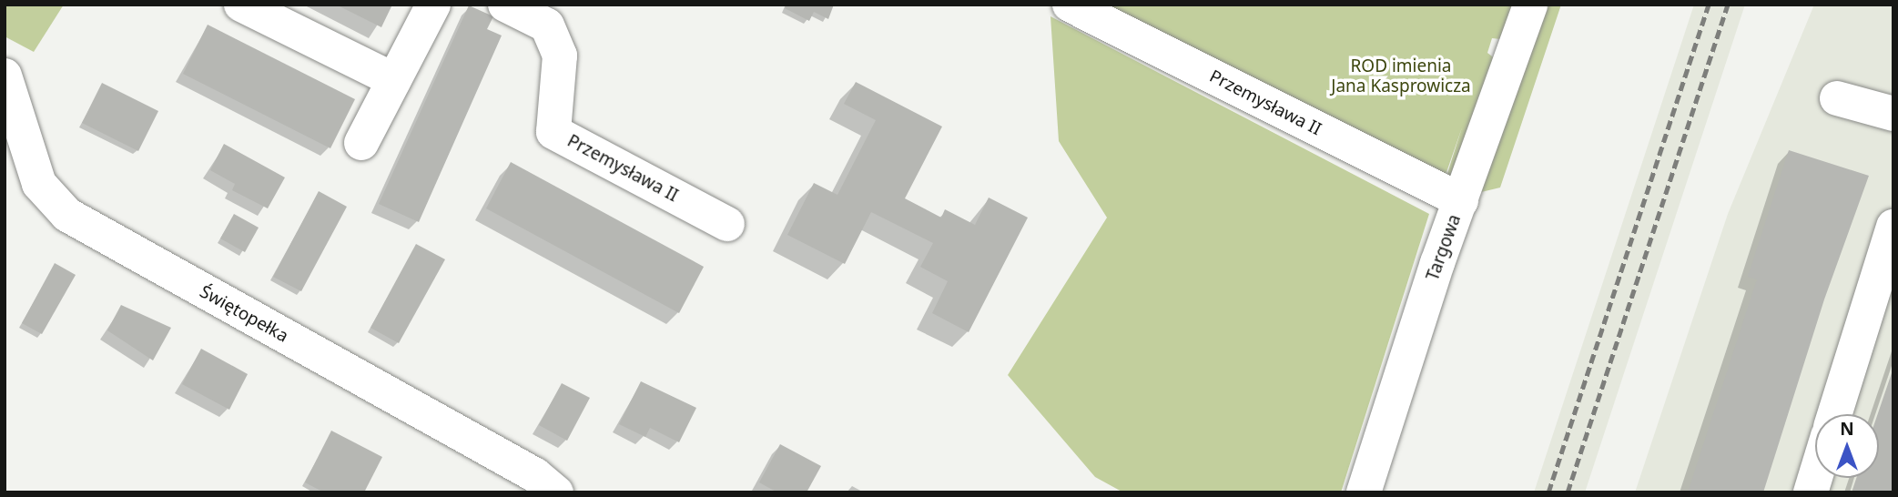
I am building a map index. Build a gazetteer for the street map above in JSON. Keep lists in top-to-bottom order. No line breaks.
{"streets":{"street":["Przemysława II","Targowa","Świętopełka"]},"crossings":[["Przemysława II","Targowa"]],"parks":["ROD imienia Jana Kasprowicza"],"north":"top"}
